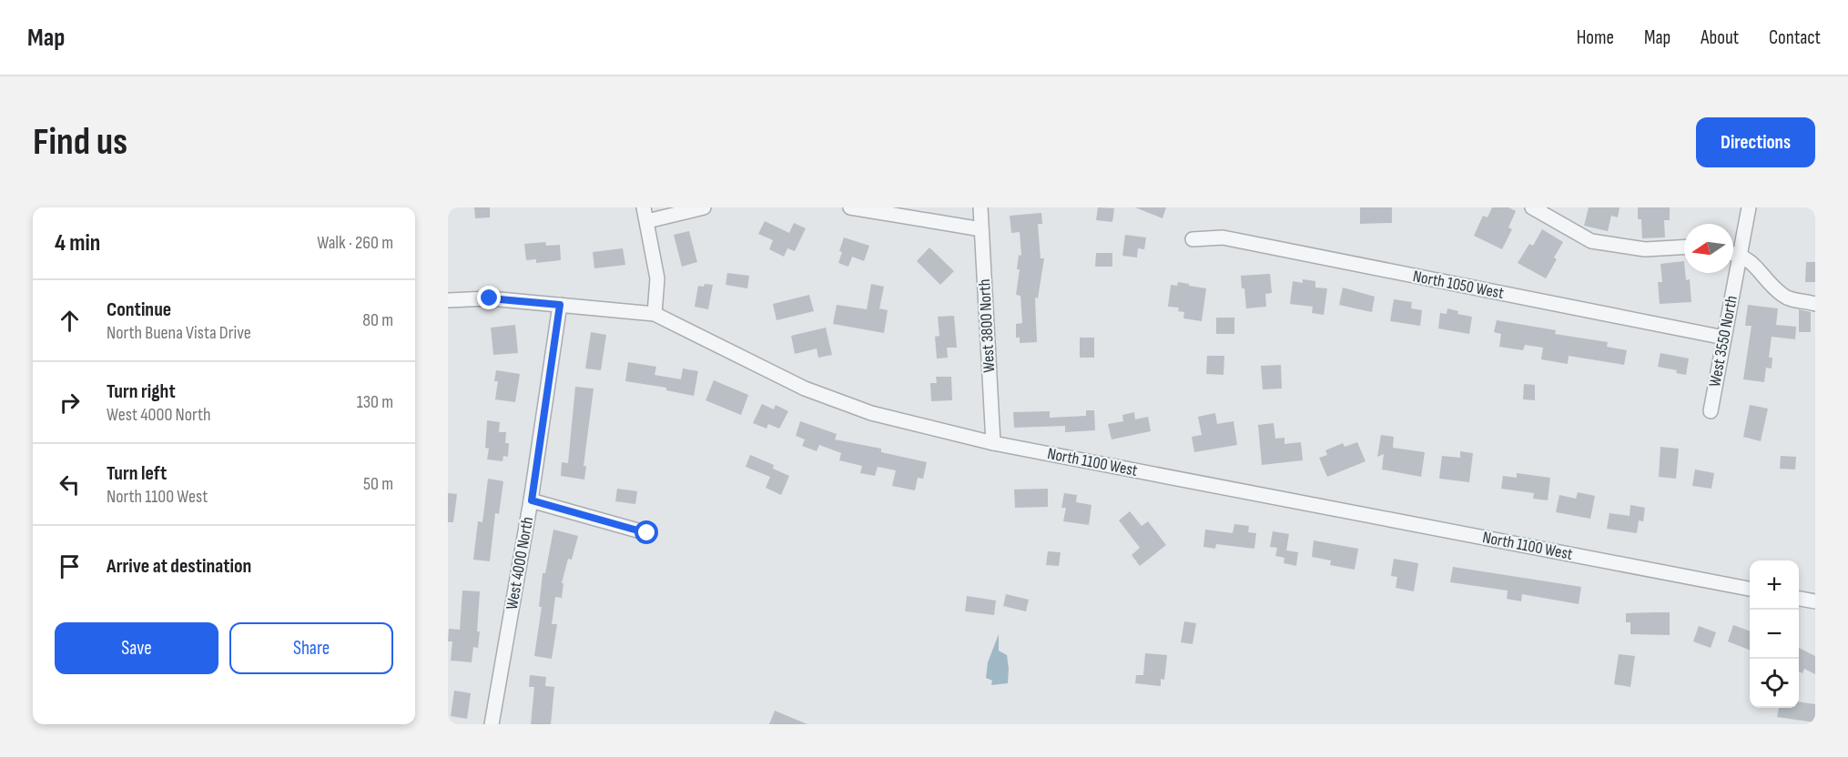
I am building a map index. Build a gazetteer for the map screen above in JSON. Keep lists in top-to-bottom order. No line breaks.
{"streets":{"street":["North 1050 West","West 3800 North","West 3550 North","North 1100 West","West 4000 North"]},"crossings":[["North 1050 West","West 3550 North"],["West 3800 North","North 1100 West"],["North 1100 West","West 4000 North"]],"north":"left","page":{"header":"Map","nav":["Home","Map","About","Contact"],"buttons":["Directions",["Save","Share"]],"title":"Find us","heading":["4 min","Walk · 260 m"],"list":[["Continue","North Buena Vista Drive","80 m"],["Turn right","West 4000 North","130 m"],["Turn left","North 1100 West","50 m"],"Arrive at destination"],"map_buttons":["+","−"]}}
